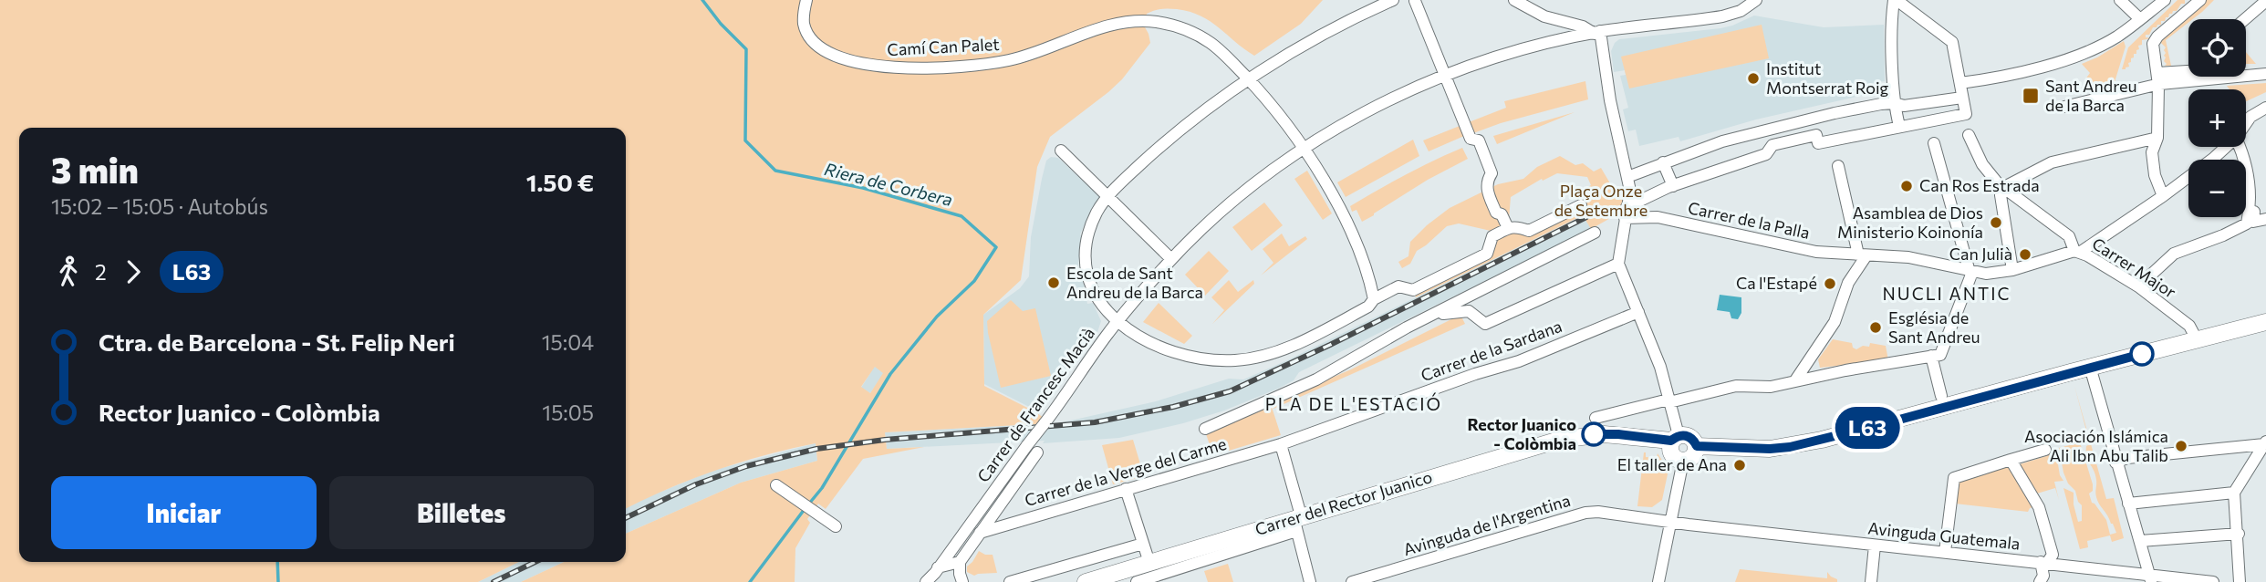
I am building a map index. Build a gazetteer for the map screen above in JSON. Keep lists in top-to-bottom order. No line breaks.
{"streets":{"main road":["Carrer del Rector Juanico"],"street":["Camí Can Palet","Carrer de la Palla","Carrer Major","Carrer de la Sardana","Carrer de Francesc Macià","Carrer de la Verge del Carme","Avinguda de l'Argentina","Avinguda Guatemala"]},"crossings":[["Camí Can Palet","Carrer de Francesc Macià"],["Carrer de la Palla","Carrer Major"],["Carrer de la Sardana","Carrer de la Verge del Carme"],["Carrer de Francesc Macià","Carrer de la Verge del Carme"],["Avinguda de l'Argentina","Avinguda Guatemala"]],"districts":["NUCLI ANTIC","PLA DE L'ESTACIÓ"],"water":["Riera de Corbera"],"parks":["Plaça Onze de Setembre"],"places":{"other":["Institut Montserrat Roig","Can Ros Estrada","Asamblea de Dios Ministerio Koinonía","Can Julià","Escola de Sant Andreu de la Barca","Ca l'Estapé","Església de Sant Andreu","Rector Juanico - Colòmbia","Asociación Islámica Ali Ibn Abu Talib","El taller de Ana"],"transit":["Sant Andreu de la Barca"]},"lines":["bus line L63"],"page":{"on_map":"L63","map_buttons":["+","−"],"heading":["3 min","15:02 – 15:05 · Autobús","1.50 €"],"legs":["2","L63"],"list":[{"name":"Ctra. de Barcelona - St. Felip Neri","value":"15:04"},{"name":"Rector Juanico - Colòmbia","value":"15:05"}],"buttons":["Iniciar","Billetes"]}}
